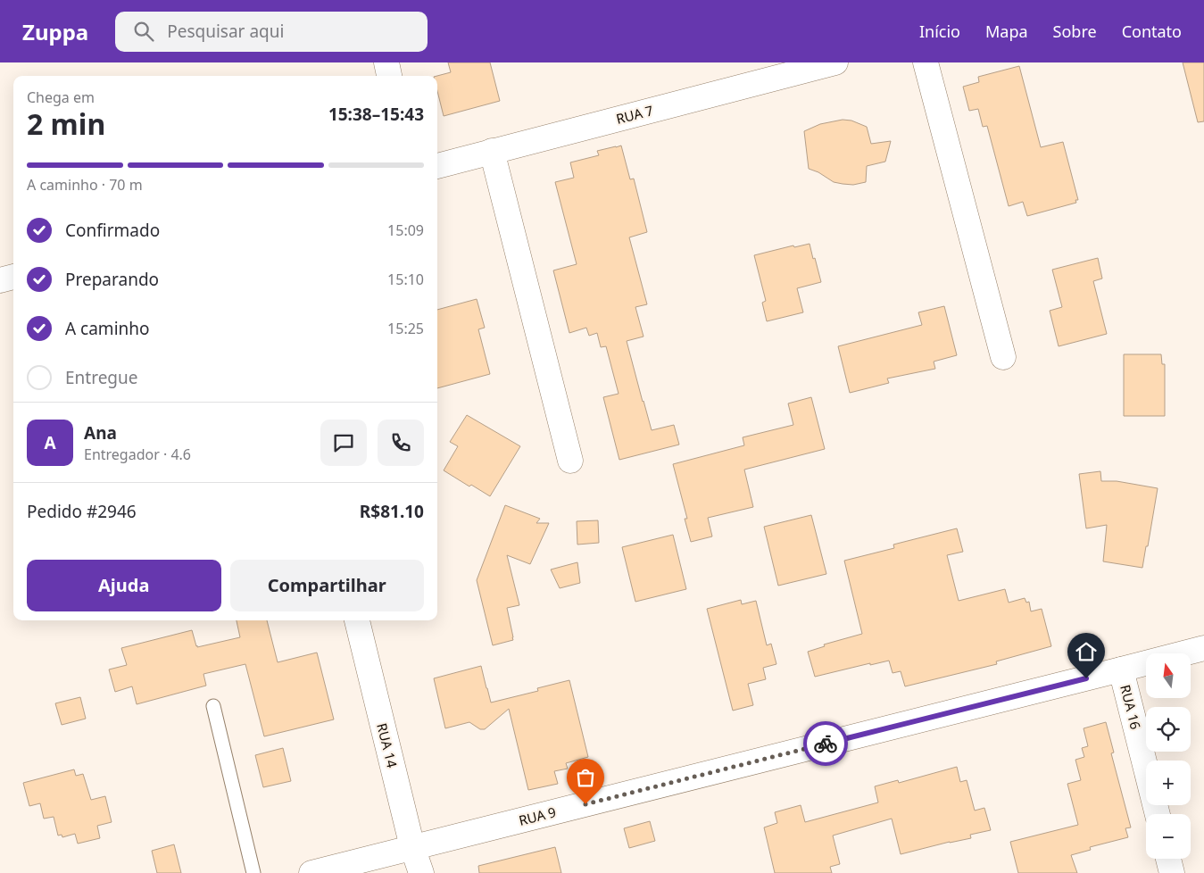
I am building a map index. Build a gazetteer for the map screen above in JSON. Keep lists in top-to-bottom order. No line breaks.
{"streets":{"street":["RUA 7","RUA 16","RUA 14","RUA 9"]},"crossings":[["RUA 16","RUA 9"],["RUA 14","RUA 9"]],"north":"top","page":{"header":"Zuppa","search":"Pesquisar aqui","nav":["Início","Mapa","Sobre","Contato"],"heading":["2 min","Chega em","15:38–15:43"],"panel":["Ana","Entregador · 4.6","Pedido #2946","R$81.10"],"bar":"A caminho · 70 m","list":[["Confirmado","15:09"],["Preparando","15:10"],["A caminho","15:25"],"Entregue"],"round":"A","buttons":["Ajuda","Compartilhar"],"map_buttons":["+","−"]}}
